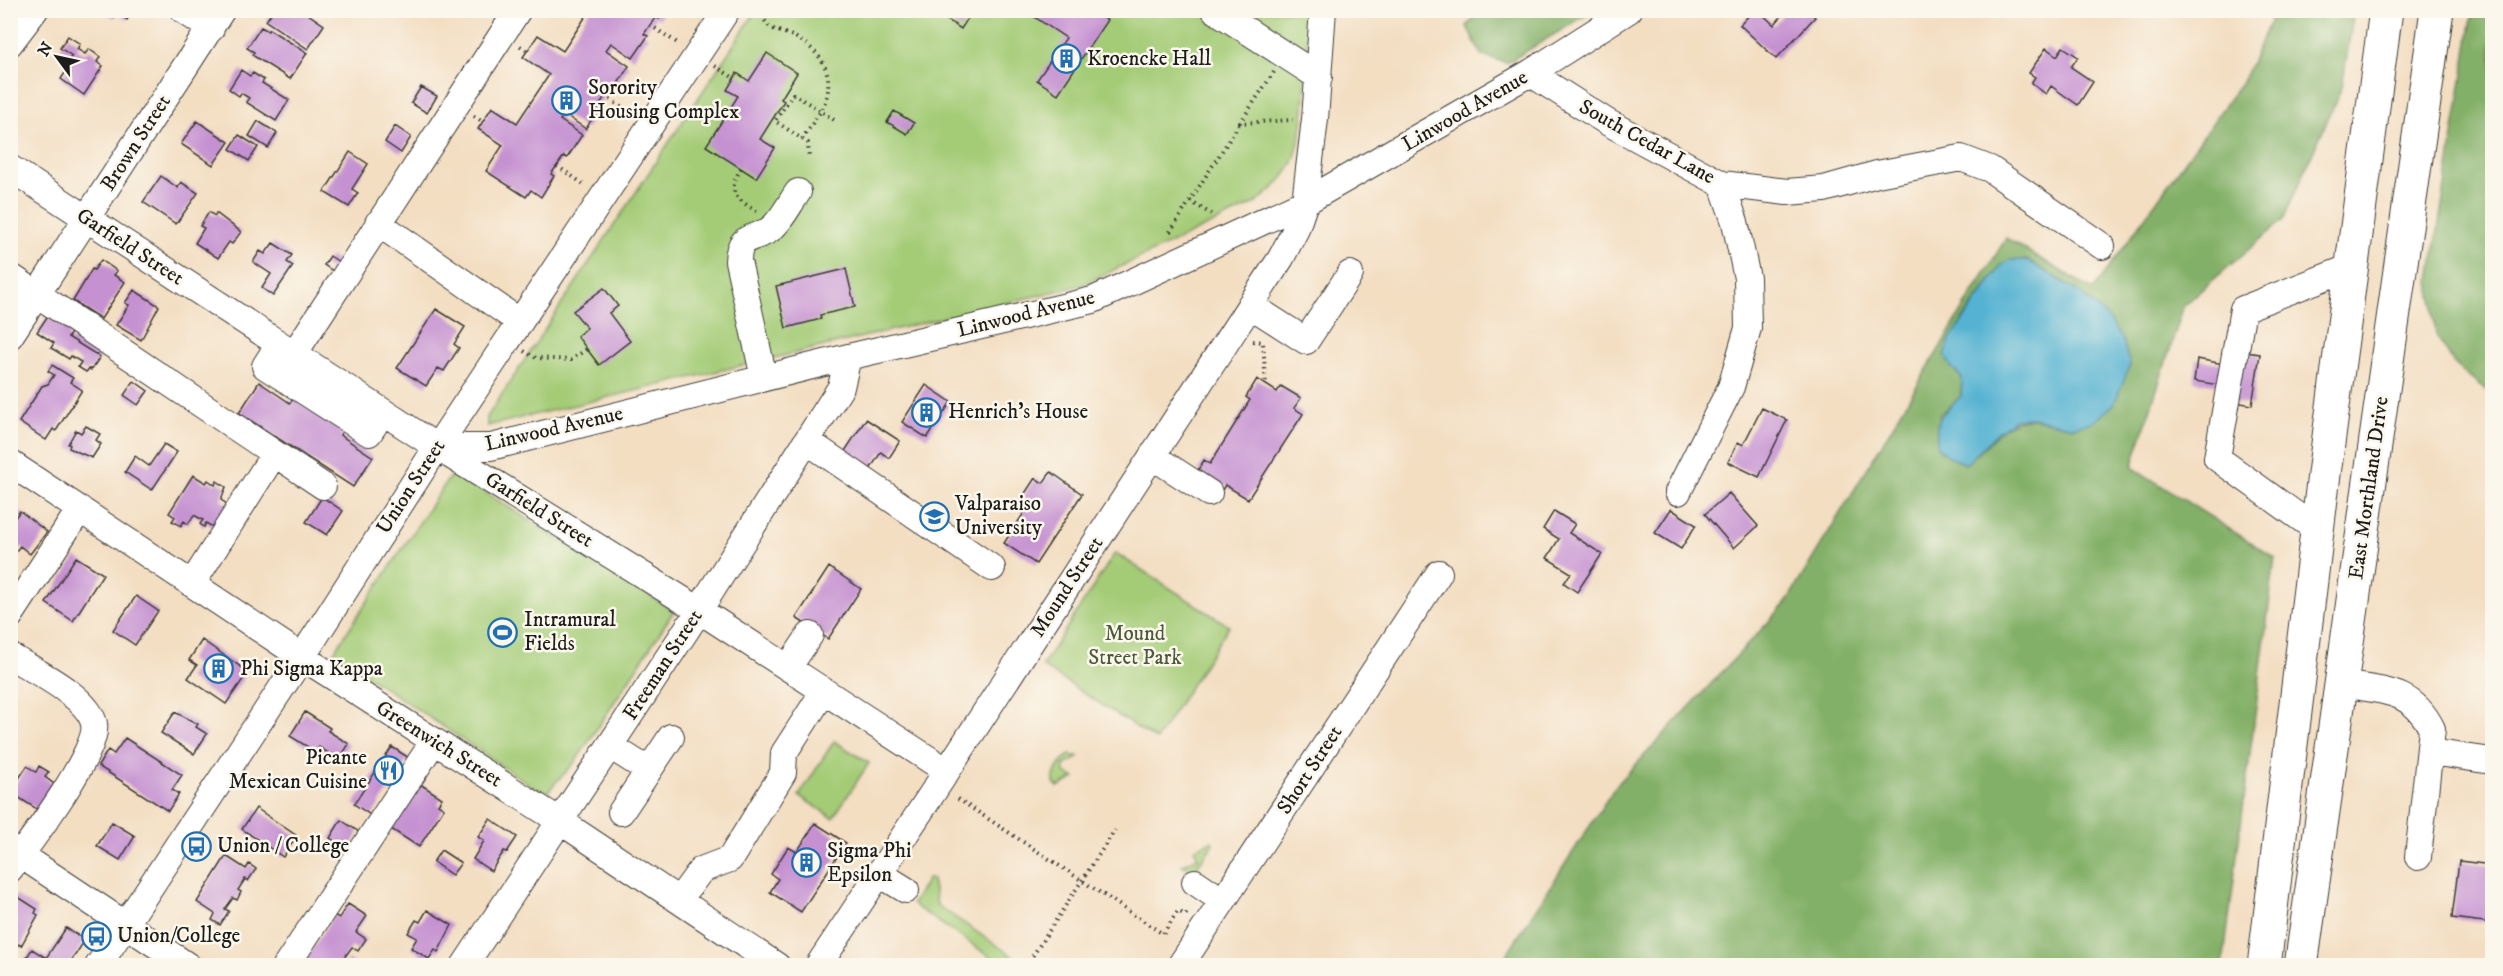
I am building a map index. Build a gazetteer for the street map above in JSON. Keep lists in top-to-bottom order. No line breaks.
{"streets":{"highway":["East Morthland Drive"],"street":["Linwood Avenue","South Cedar Lane","Brown Street","Garfield Street","Union Street","Mound Street","Freeman Street","Greenwich Street","Short Street"]},"crossings":[["Linwood Avenue","South Cedar Lane"],["Linwood Avenue","Garfield Street"],["Linwood Avenue","Union Street"],["Linwood Avenue","Mound Street"],["Linwood Avenue","Freeman Street"],["Brown Street","Garfield Street"],["Garfield Street","Union Street"],["Garfield Street","Mound Street"],["Garfield Street","Freeman Street"],["Union Street","Greenwich Street"],["Freeman Street","Greenwich Street"]],"parks":["Mound Street Park"],"places":{"building":["Kroencke Hall","Sorority Housing Complex","Henrich's House","Phi Sigma Kappa","Sigma Phi Epsilon"],"school or university":["Valparaiso University"],"sports":["Intramural Fields"],"restaurant":["Picante Mexican Cuisine"],"bus stop":["Union / College","Union/College"]},"north":"top left"}
